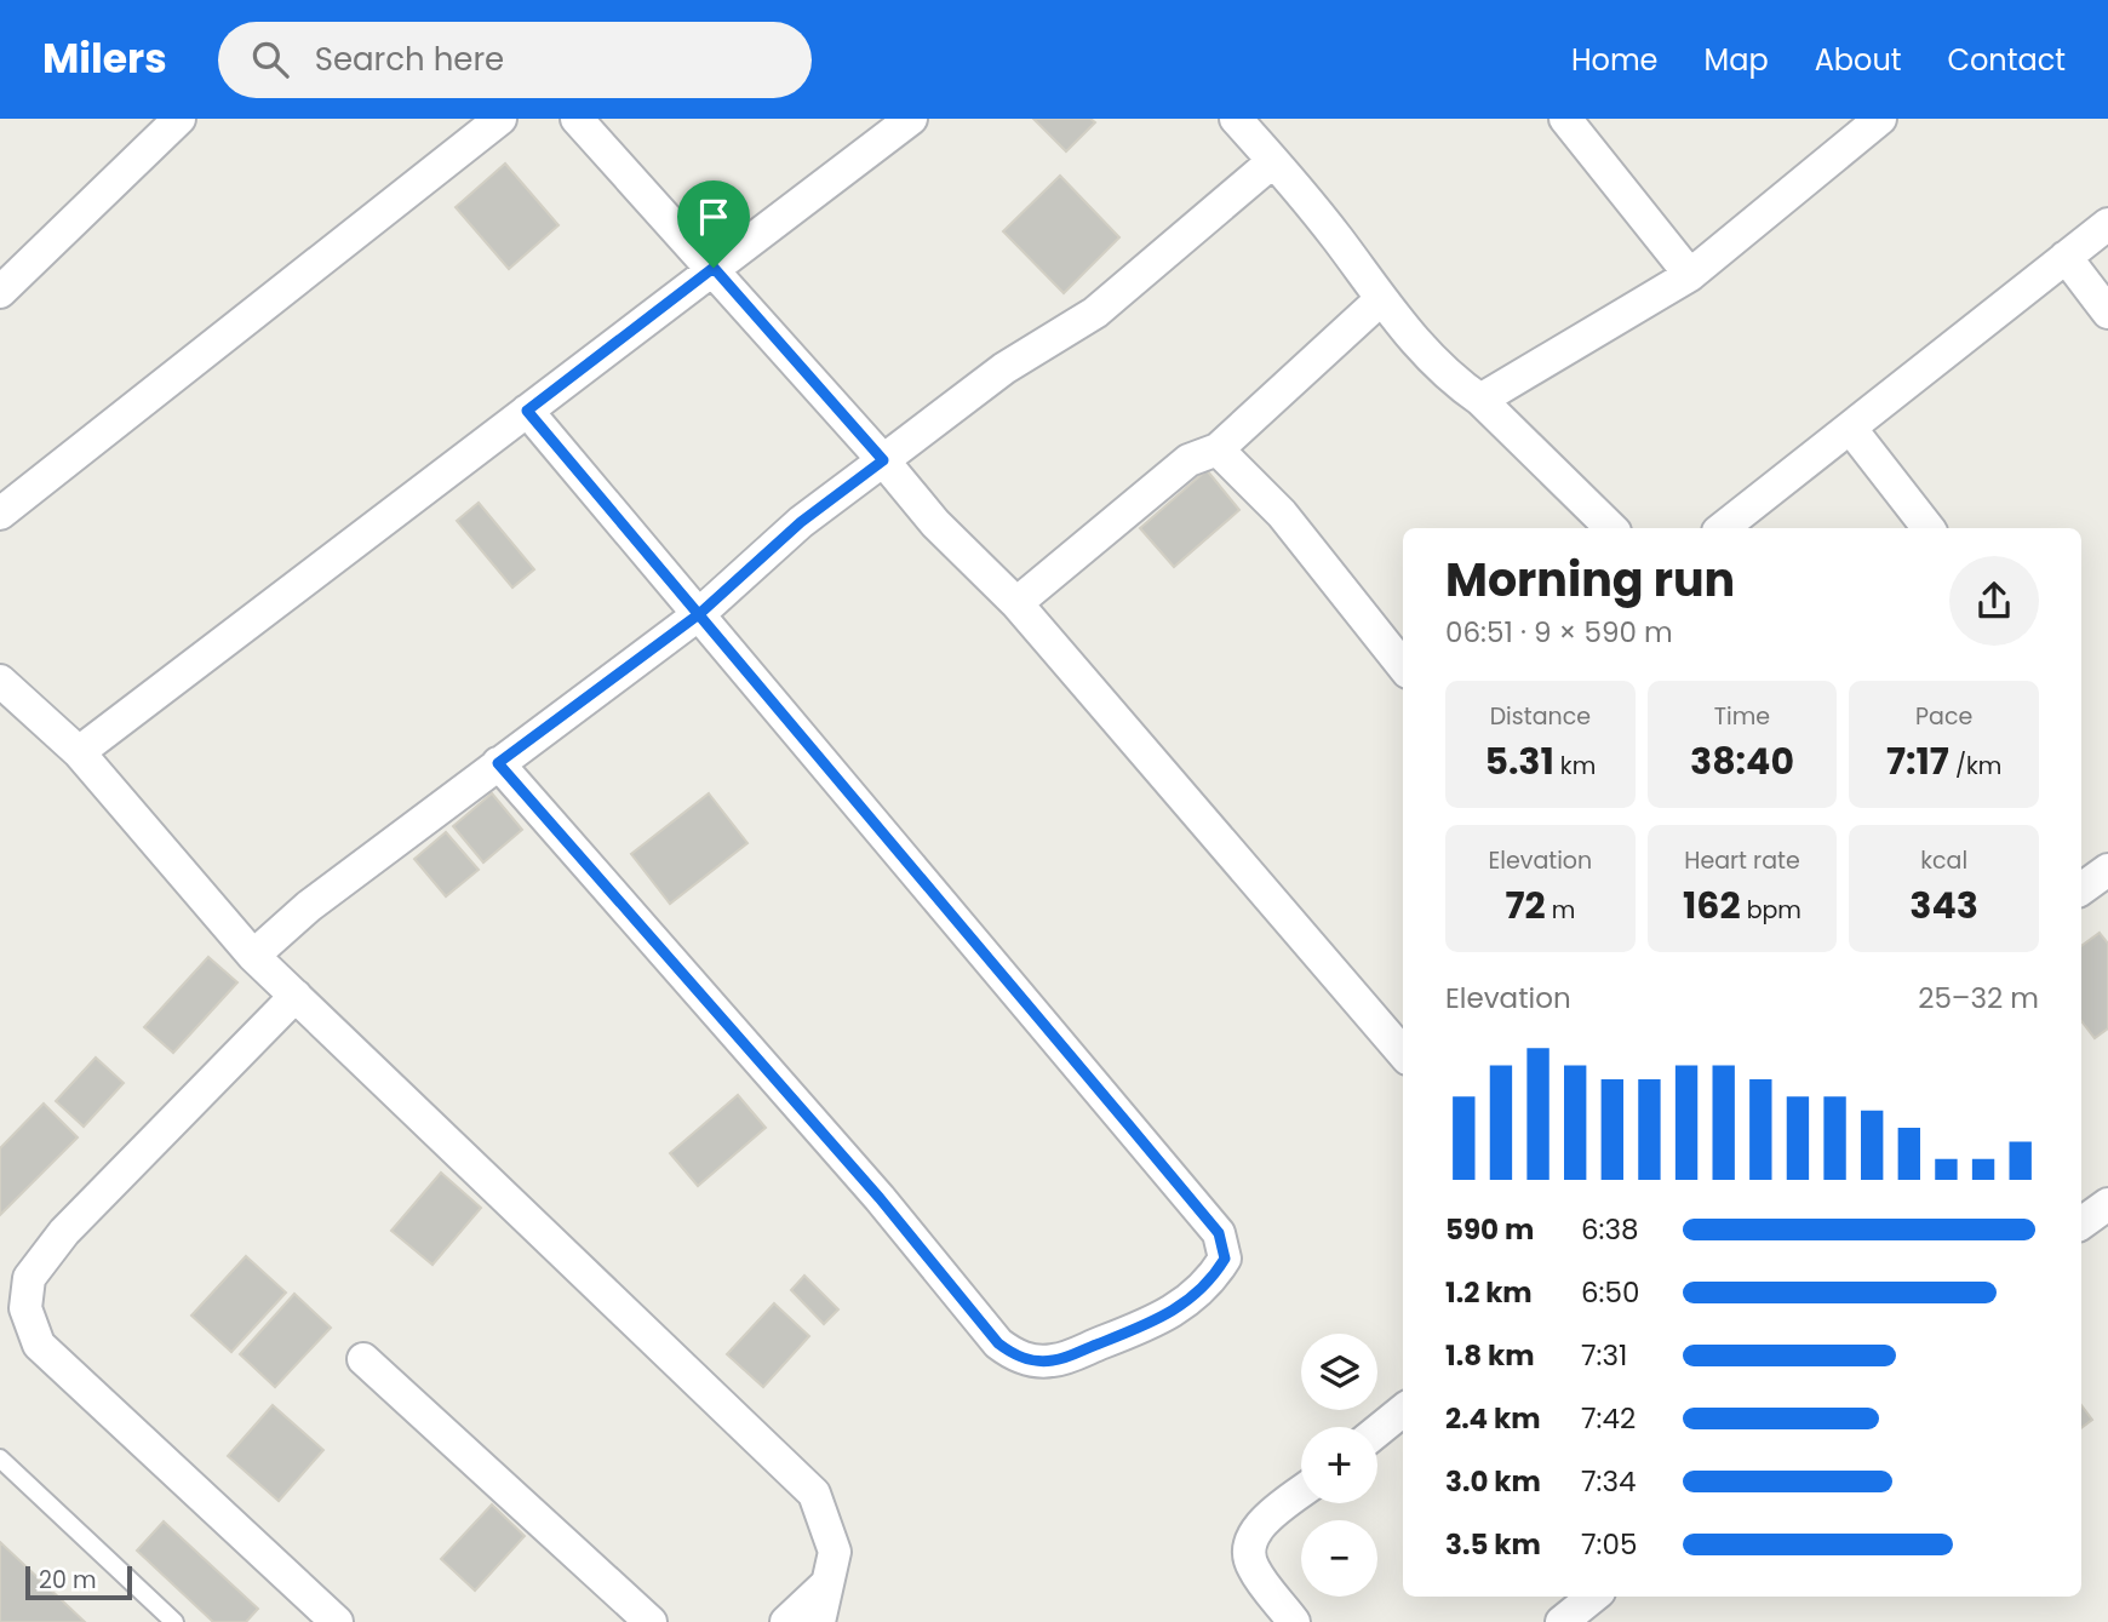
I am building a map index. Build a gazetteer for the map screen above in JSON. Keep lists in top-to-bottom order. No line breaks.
{"scale_bar":"20 m","page":{"header":"Milers","search":"Search here","nav":["Home","Map","About","Contact"],"heading":["Morning run","06:51 · 9 × 590 m"],"stats":[["Distance","5.31 km"],["Time","38:40"],["Pace","7:17 /km"],["Elevation","72 m"],["Heart rate","162 bpm"],["kcal","343"]],"chart":["Elevation","25–32 m"],"list":[{"name":"590 m","note":"6:38"},{"name":"1.2 km","note":"6:50"},{"name":"1.8 km","note":"7:31"},{"name":"2.4 km","note":"7:42"},{"name":"3.0 km","note":"7:34"},{"name":"3.5 km","note":"7:05"}],"map_buttons":["+","−"],"scale":"20 m"}}
